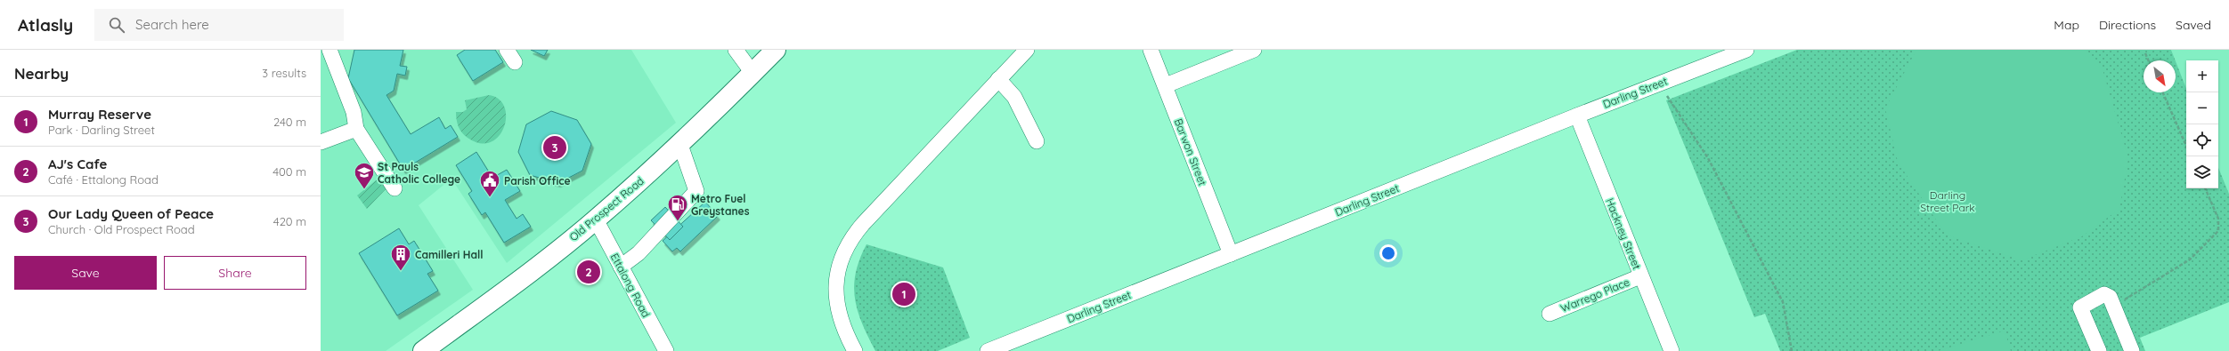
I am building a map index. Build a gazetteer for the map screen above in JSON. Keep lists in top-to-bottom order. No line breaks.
{"streets":{"main road":["Old Prospect Road"],"street":["Darling Street","Barwon Street","Hackney Street","Ettalong Road","Warrego Place"]},"crossings":[["Darling Street","Barwon Street"],["Darling Street","Hackney Street"],["Old Prospect Road","Ettalong Road"],["Hackney Street","Warrego Place"]],"parks":["Darling Street Park"],"places":{"school or university":["St Pauls Catholic College"],"public building":["Parish Office"],"fuel station":["Metro Fuel Greystanes"],"building":["Camilleri Hall"]},"north":"bottom right","page":{"header":"Atlasly","search":"Search here","nav":["Map","Directions","Saved"],"heading":["Nearby","3 results"],"map_buttons":["+","−"],"list":[{"mark":"1","name":"Murray Reserve","note":"Park · Darling Street","value":"240 m"},{"mark":"2","name":"AJ's Cafe","note":"Café · Ettalong Road","value":"400 m"},{"mark":"3","name":"Our Lady Queen of Peace","note":"Church · Old Prospect Road","value":"420 m"}],"pins":["3","2","1"],"buttons":["Save","Share"]}}
